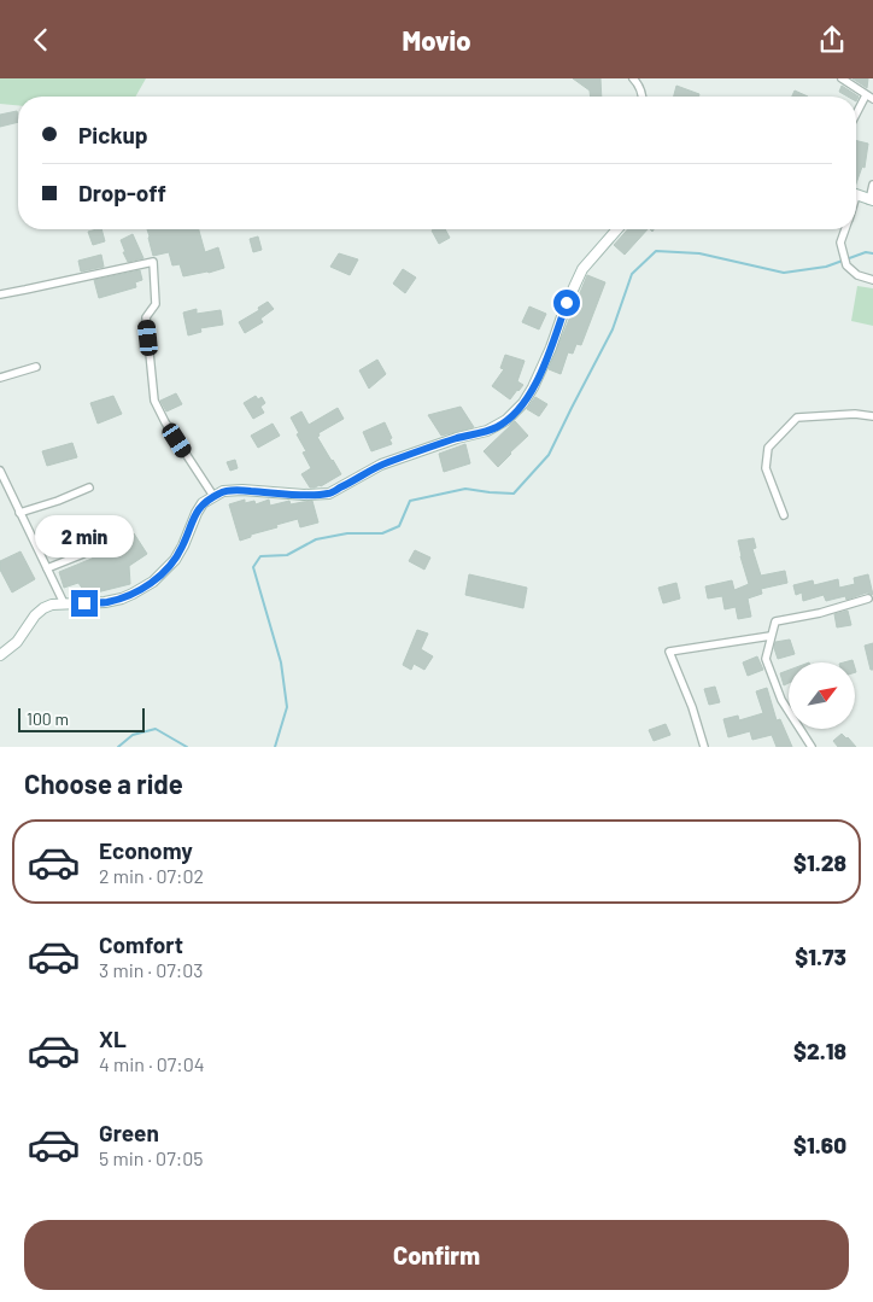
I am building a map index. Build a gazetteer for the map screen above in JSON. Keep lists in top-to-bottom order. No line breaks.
{"scale_bar":"100 m","north":"top right","page":{"header":"Movio","banner":["Pickup","Drop-off"],"bubble":"2 min","scale":"100 m","heading":"Choose a ride","list":[{"name":"Economy","note":"2 min · 07:02","value":"$1.28"},{"name":"Comfort","note":"3 min · 07:03","value":"$1.73"},{"name":"XL","note":"4 min · 07:04","value":"$2.18"},{"name":"Green","note":"5 min · 07:05","value":"$1.60"}],"buttons":"Confirm"}}
